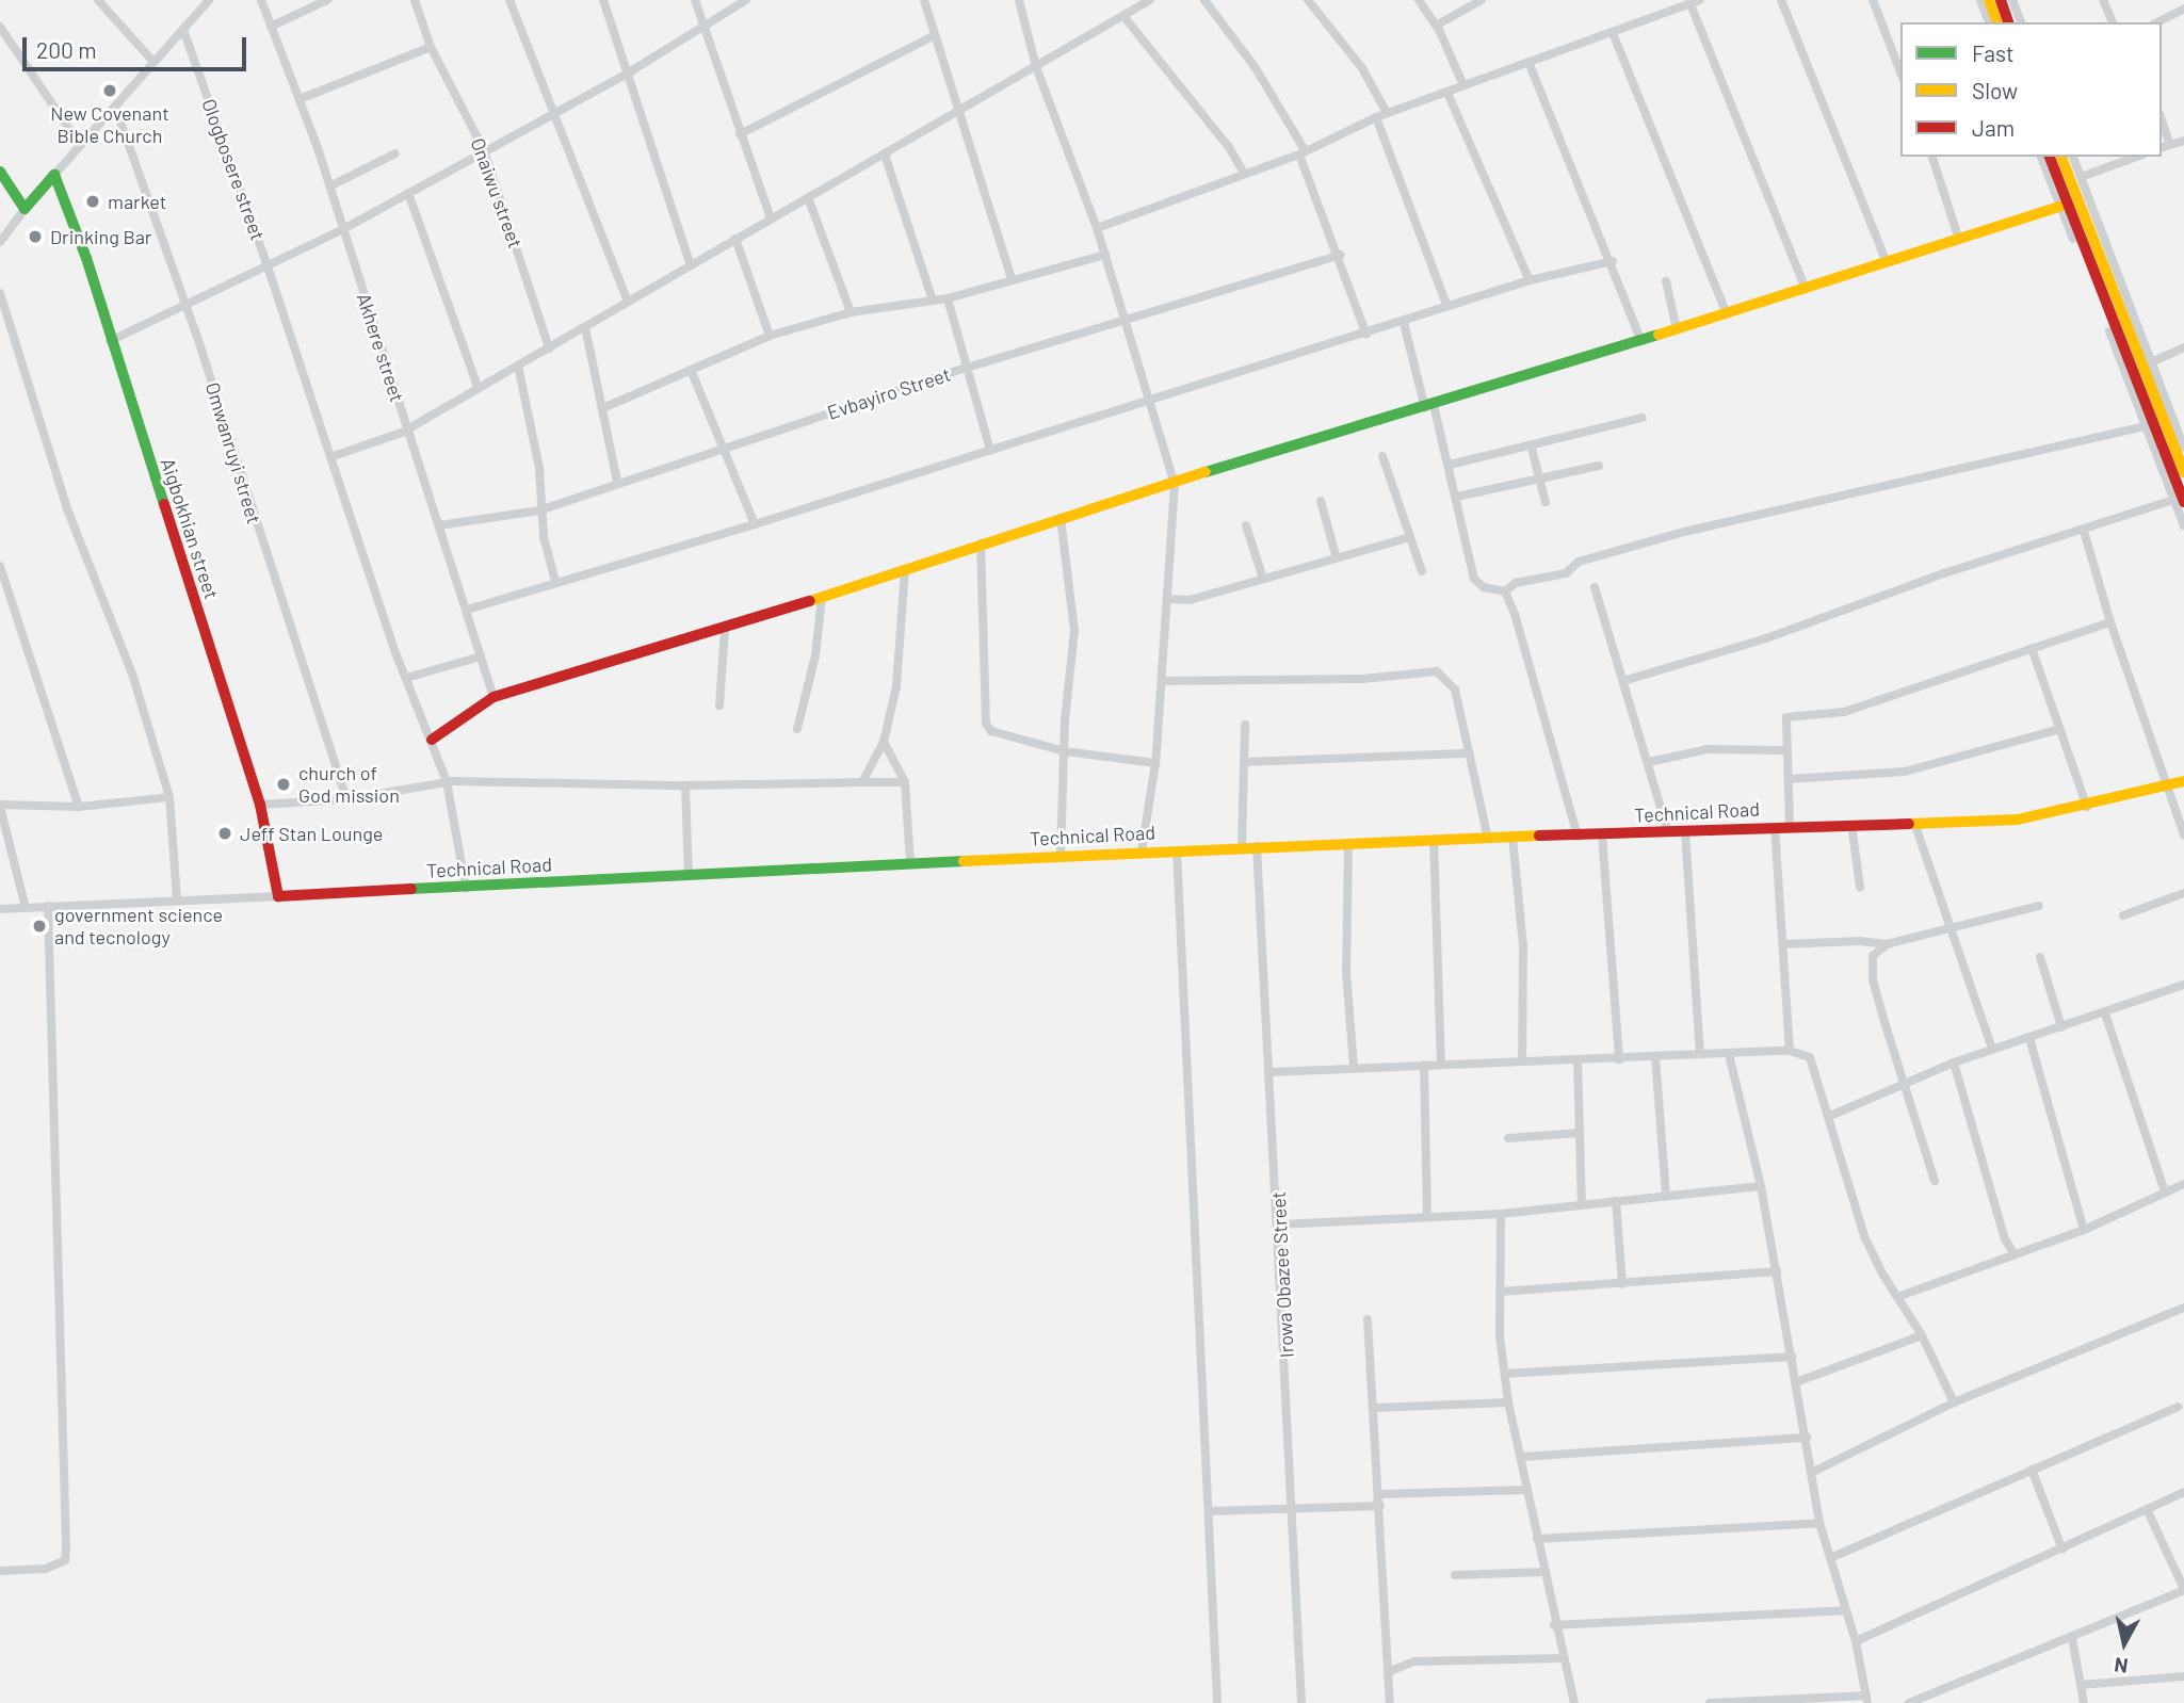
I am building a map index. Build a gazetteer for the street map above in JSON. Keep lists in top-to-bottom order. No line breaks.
{"streets":{"main road":["Aigbokhian street","Technical Road"],"street":["Ologbosere street","Onaiwu street","Akhere street","Evbayiro Street","Omwanruyi street","Irowa Obazee Street"]},"crossings":[["Ologbosere street","Technical Road"],["Akhere street","Evbayiro Street"],["Aigbokhian street","Technical Road"],["Technical Road","Irowa Obazee Street"]],"places":["New Covenant Bible Church","market","Drinking Bar","church of God mission","Jeff Stan Lounge","government science and tecnology"],"legend":["Fast","Slow","Jam"],"scale_bar":"200 m","north":"bottom"}
